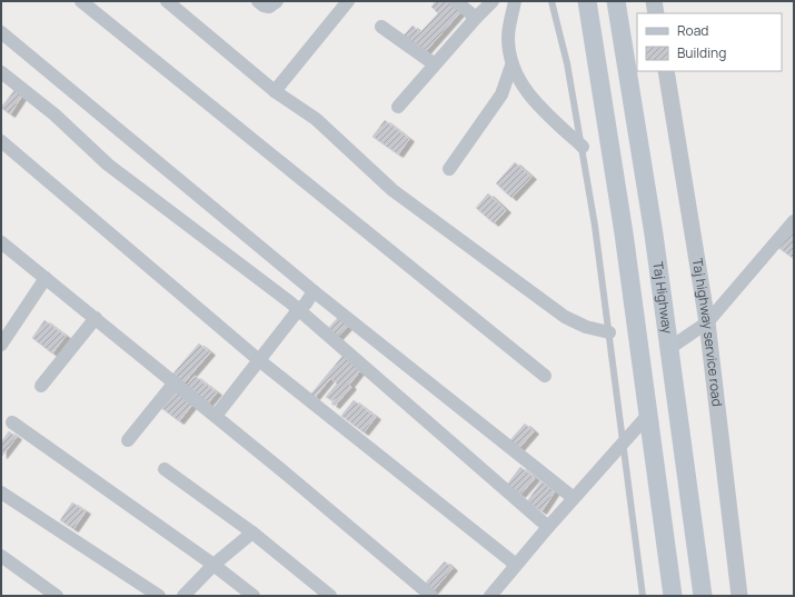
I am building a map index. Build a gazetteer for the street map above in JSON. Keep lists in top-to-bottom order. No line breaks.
{"streets":{"main road":["Taj Highway"],"street":["Taj highway service road"]},"legend":["Road","Building"]}
